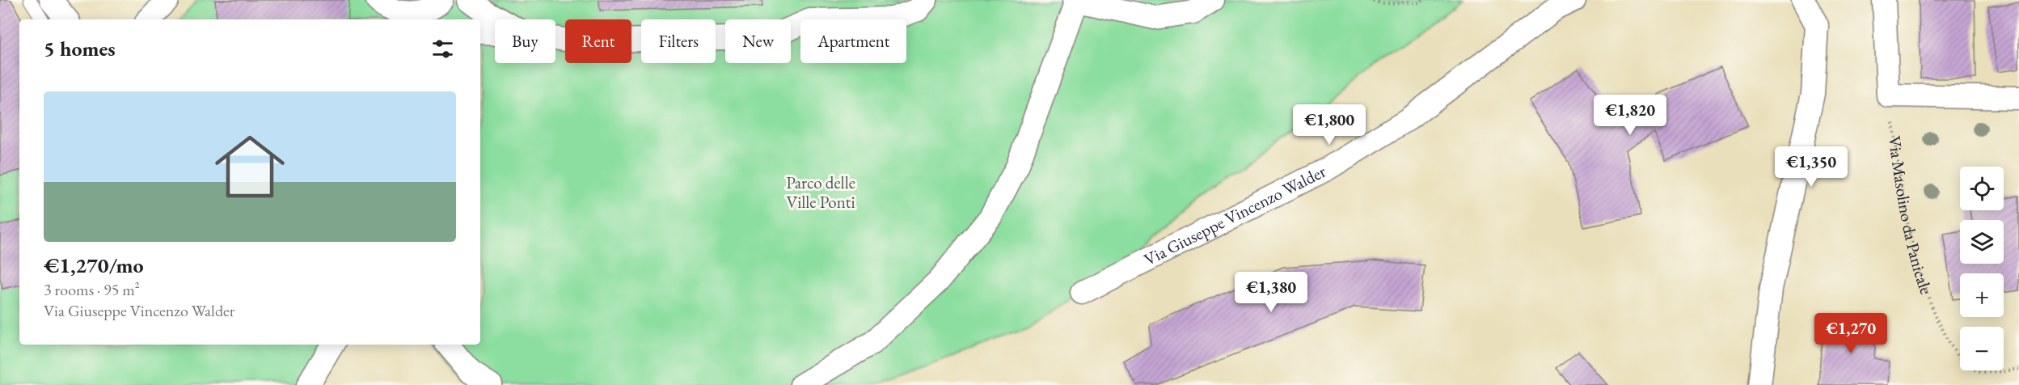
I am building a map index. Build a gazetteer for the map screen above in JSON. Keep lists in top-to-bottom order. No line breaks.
{"streets":{"street":["Via Giuseppe Vincenzo Walder"],"path":["Via Masolino da Panicale"]},"parks":["Parco delle Ville Ponti"],"page":{"chip":["Buy","Rent","Filters","New","Apartment"],"heading":"5 homes","list":[{"name":"€1,270/mo","note":"3 rooms · 95 m² · Via Giuseppe Vincenzo Walder"}],"price":["€1,820","€1,800","€1,350","€1,380","€1,270"],"map_buttons":["+","−"]}}
